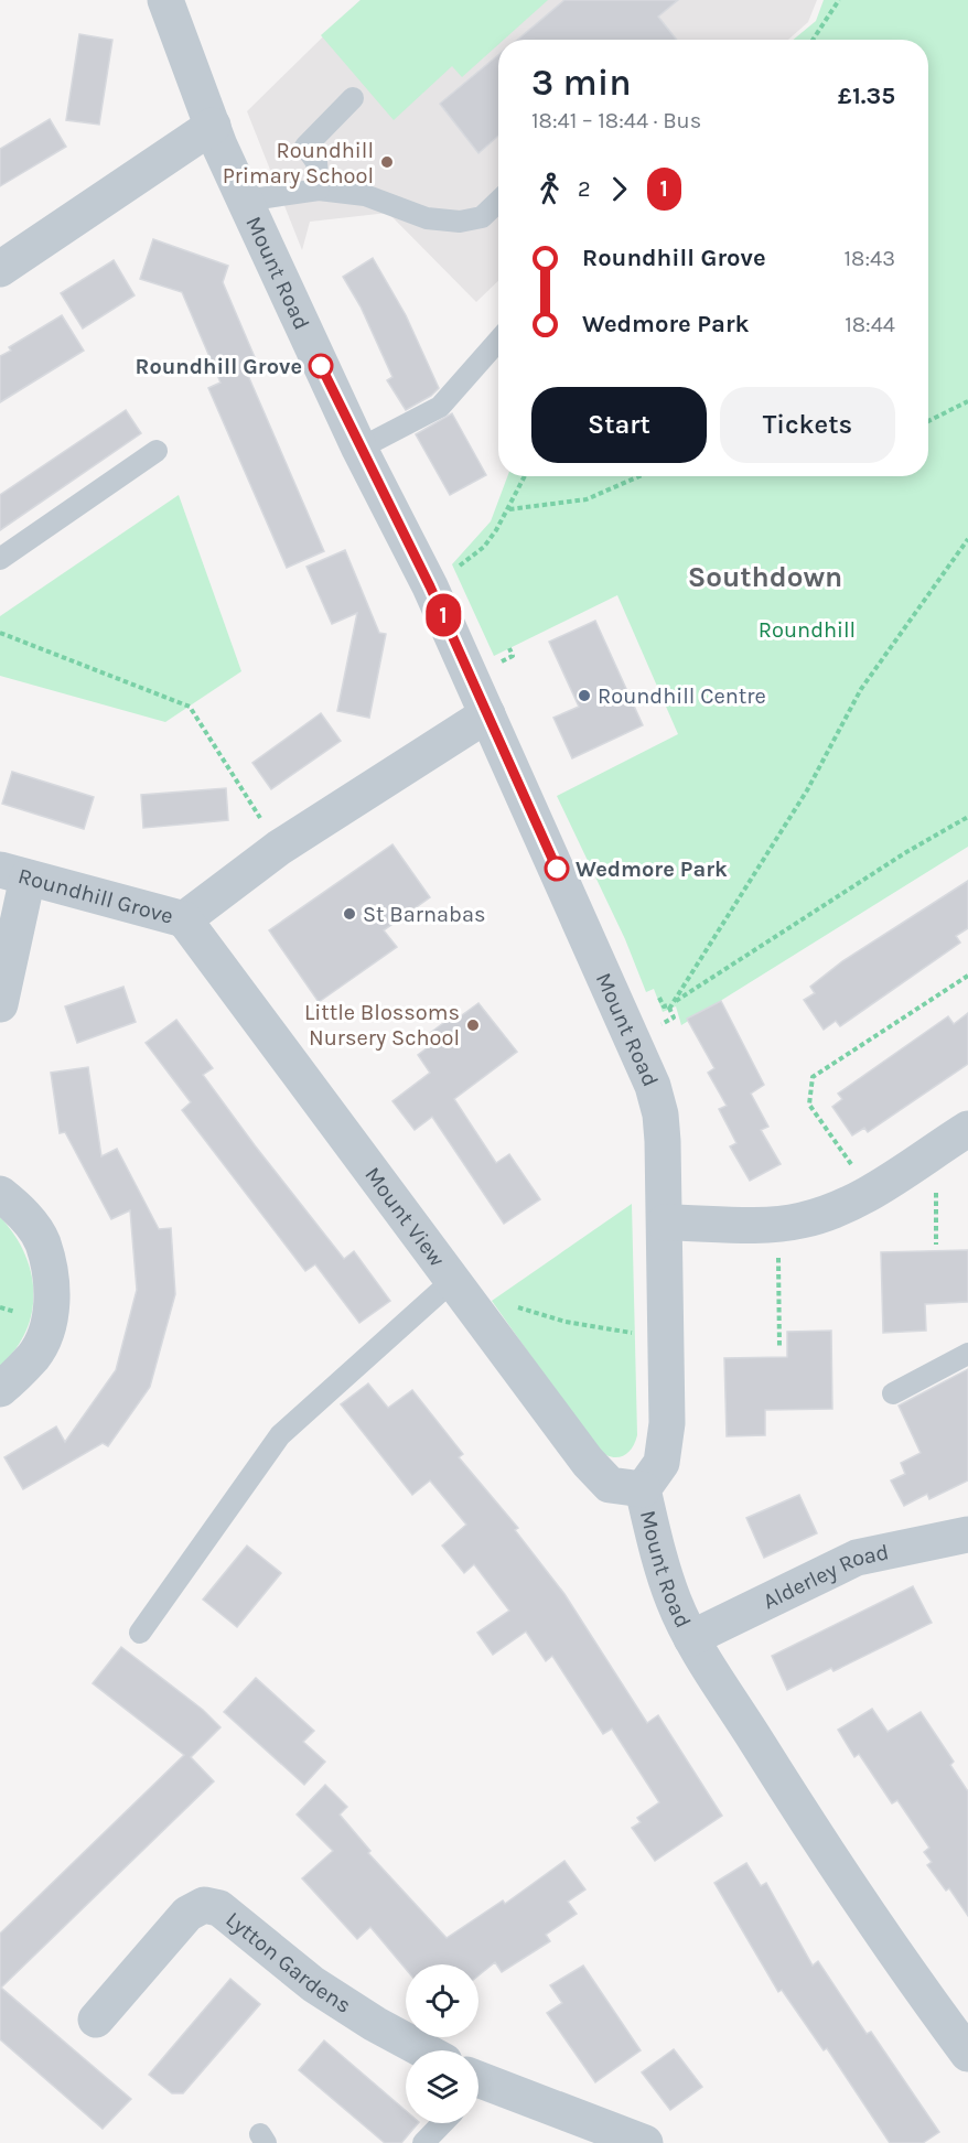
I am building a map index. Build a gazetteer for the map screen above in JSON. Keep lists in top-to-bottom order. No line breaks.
{"streets":{"street":["Mount Road","Roundhill Grove","Mount View","Alderley Road","Lytton Gardens"]},"crossings":[["Mount Road","Roundhill Grove"],["Mount Road","Mount View"],["Mount Road","Alderley Road"],["Roundhill Grove","Mount View"]],"districts":["Southdown"],"parks":["Roundhill"],"places":["Roundhill Primary School","Roundhill Grove","Roundhill Centre","Wedmore Park","St Barnabas","Little Blossoms Nursery School"],"lines":["bus line 1"],"page":{"on_map":"1","heading":["3 min","18:41 – 18:44 · Bus","£1.35"],"legs":["2","1"],"list":[{"name":"Roundhill Grove","value":"18:43"},{"name":"Wedmore Park","value":"18:44"}],"buttons":["Start","Tickets"]}}
